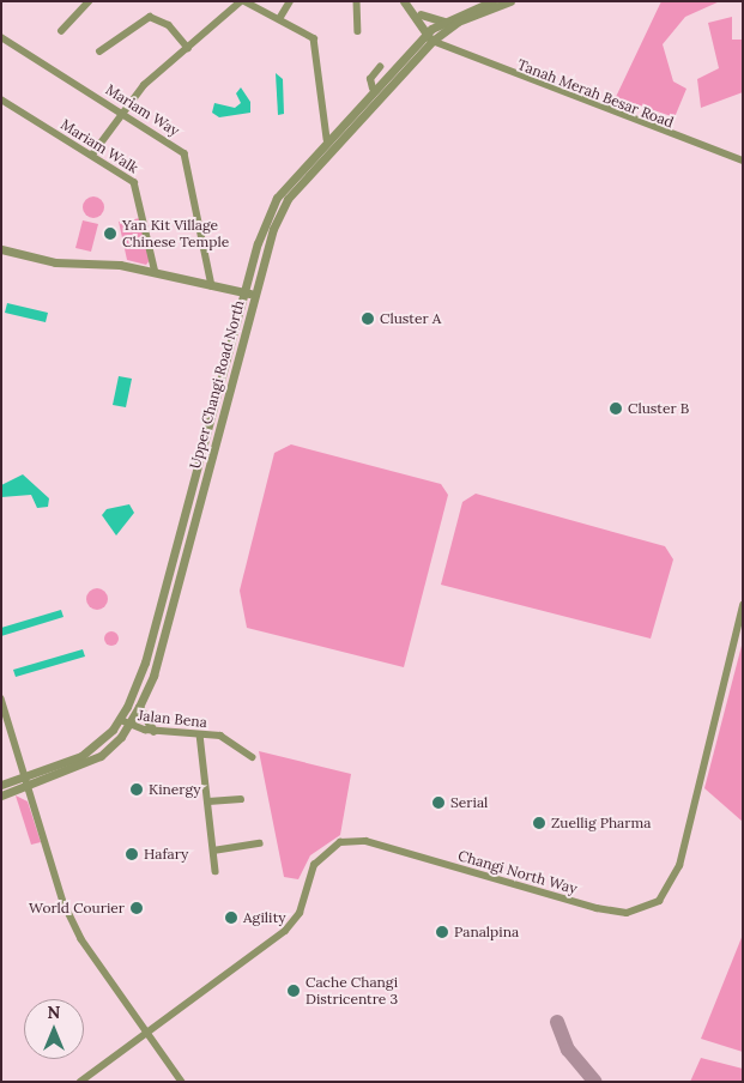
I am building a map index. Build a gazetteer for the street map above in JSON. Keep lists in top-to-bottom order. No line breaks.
{"streets":{"street":["Tanah Merah Besar Road","Mariam Way","Mariam Walk","Upper Changi Road North","Jalan Bena","Changi North Way"]},"crossings":[["Tanah Merah Besar Road","Upper Changi Road North"],["Upper Changi Road North","Jalan Bena"]],"places":["Yan Kit Village Chinese Temple","Cluster A","Cluster B","Kinergy","Serial","Zuellig Pharma","Hafary","World Courier","Agility","Panalpina","Cache Changi Districentre 3"],"north":"top"}
